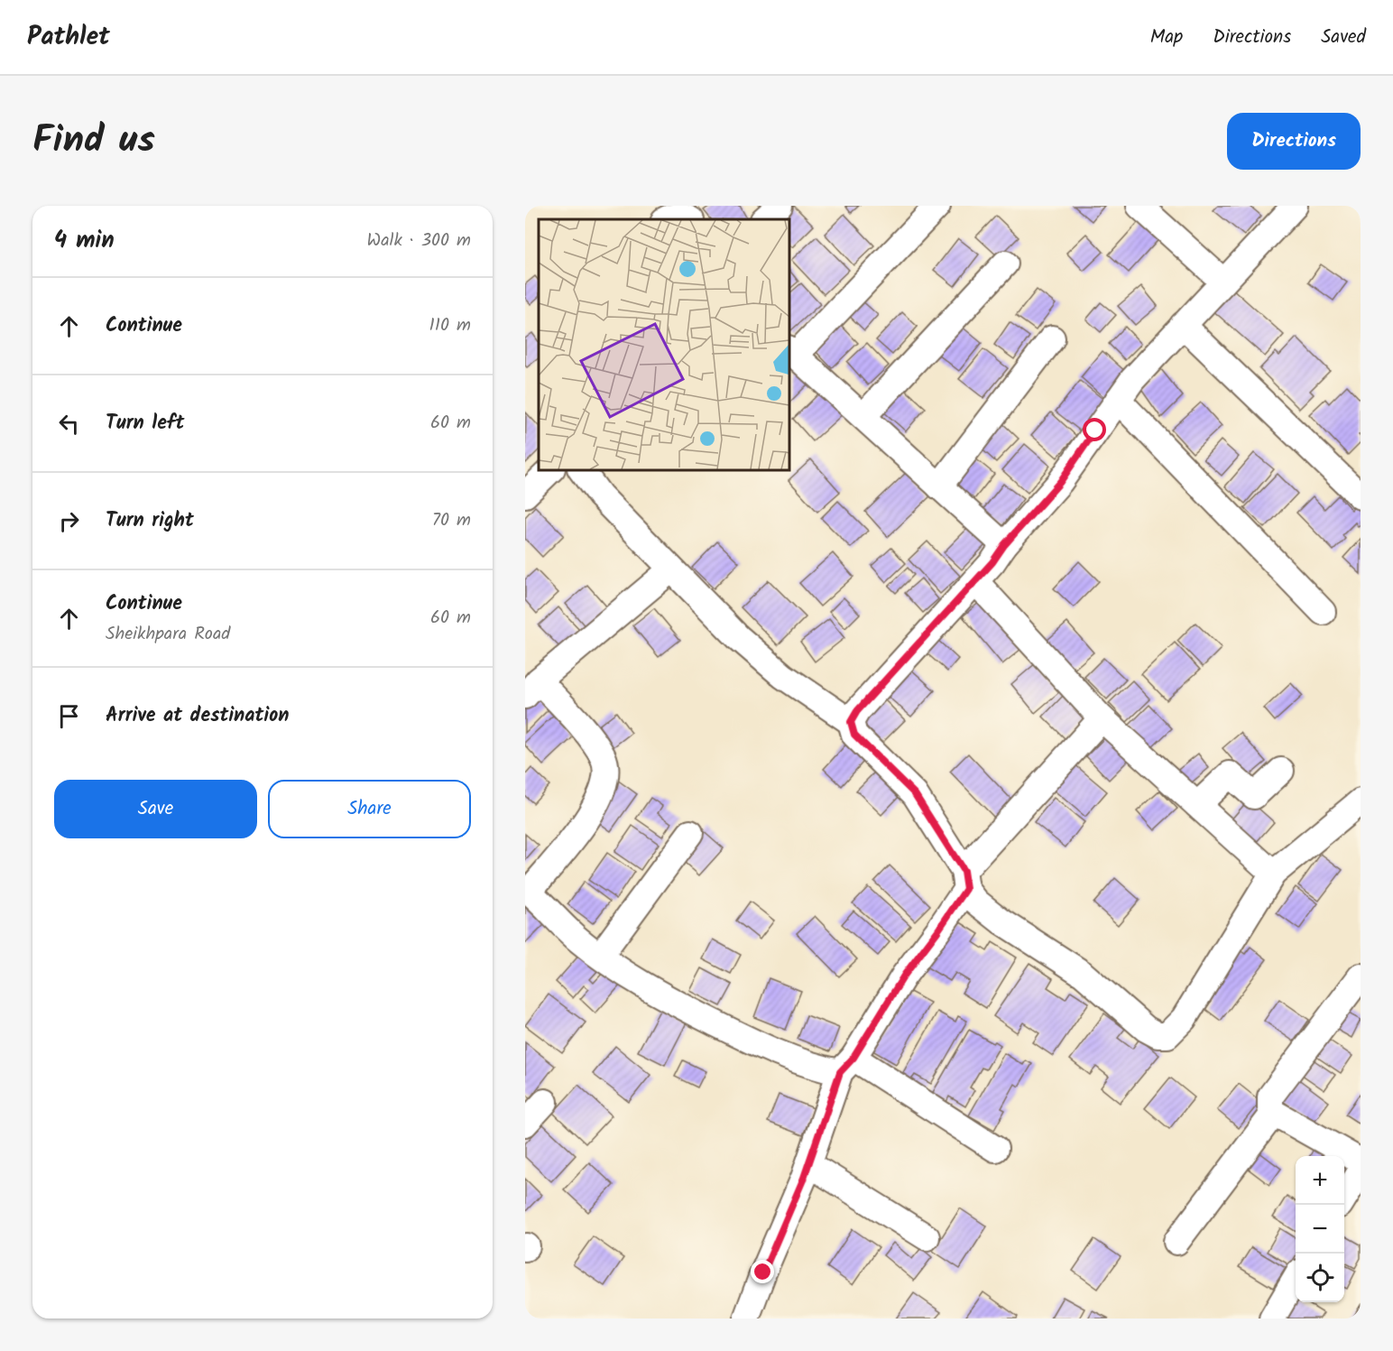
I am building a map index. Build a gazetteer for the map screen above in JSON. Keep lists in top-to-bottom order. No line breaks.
{"page":{"header":"Pathlet","nav":["Map","Directions","Saved"],"title":"Find us","buttons":["Directions",["Save","Share"]],"heading":["4 min","Walk · 300 m"],"list":[["Continue","110 m"],["Turn left","60 m"],["Turn right","70 m"],["Continue","Sheikhpara Road","60 m"],"Arrive at destination"],"map_buttons":["+","−"]}}
